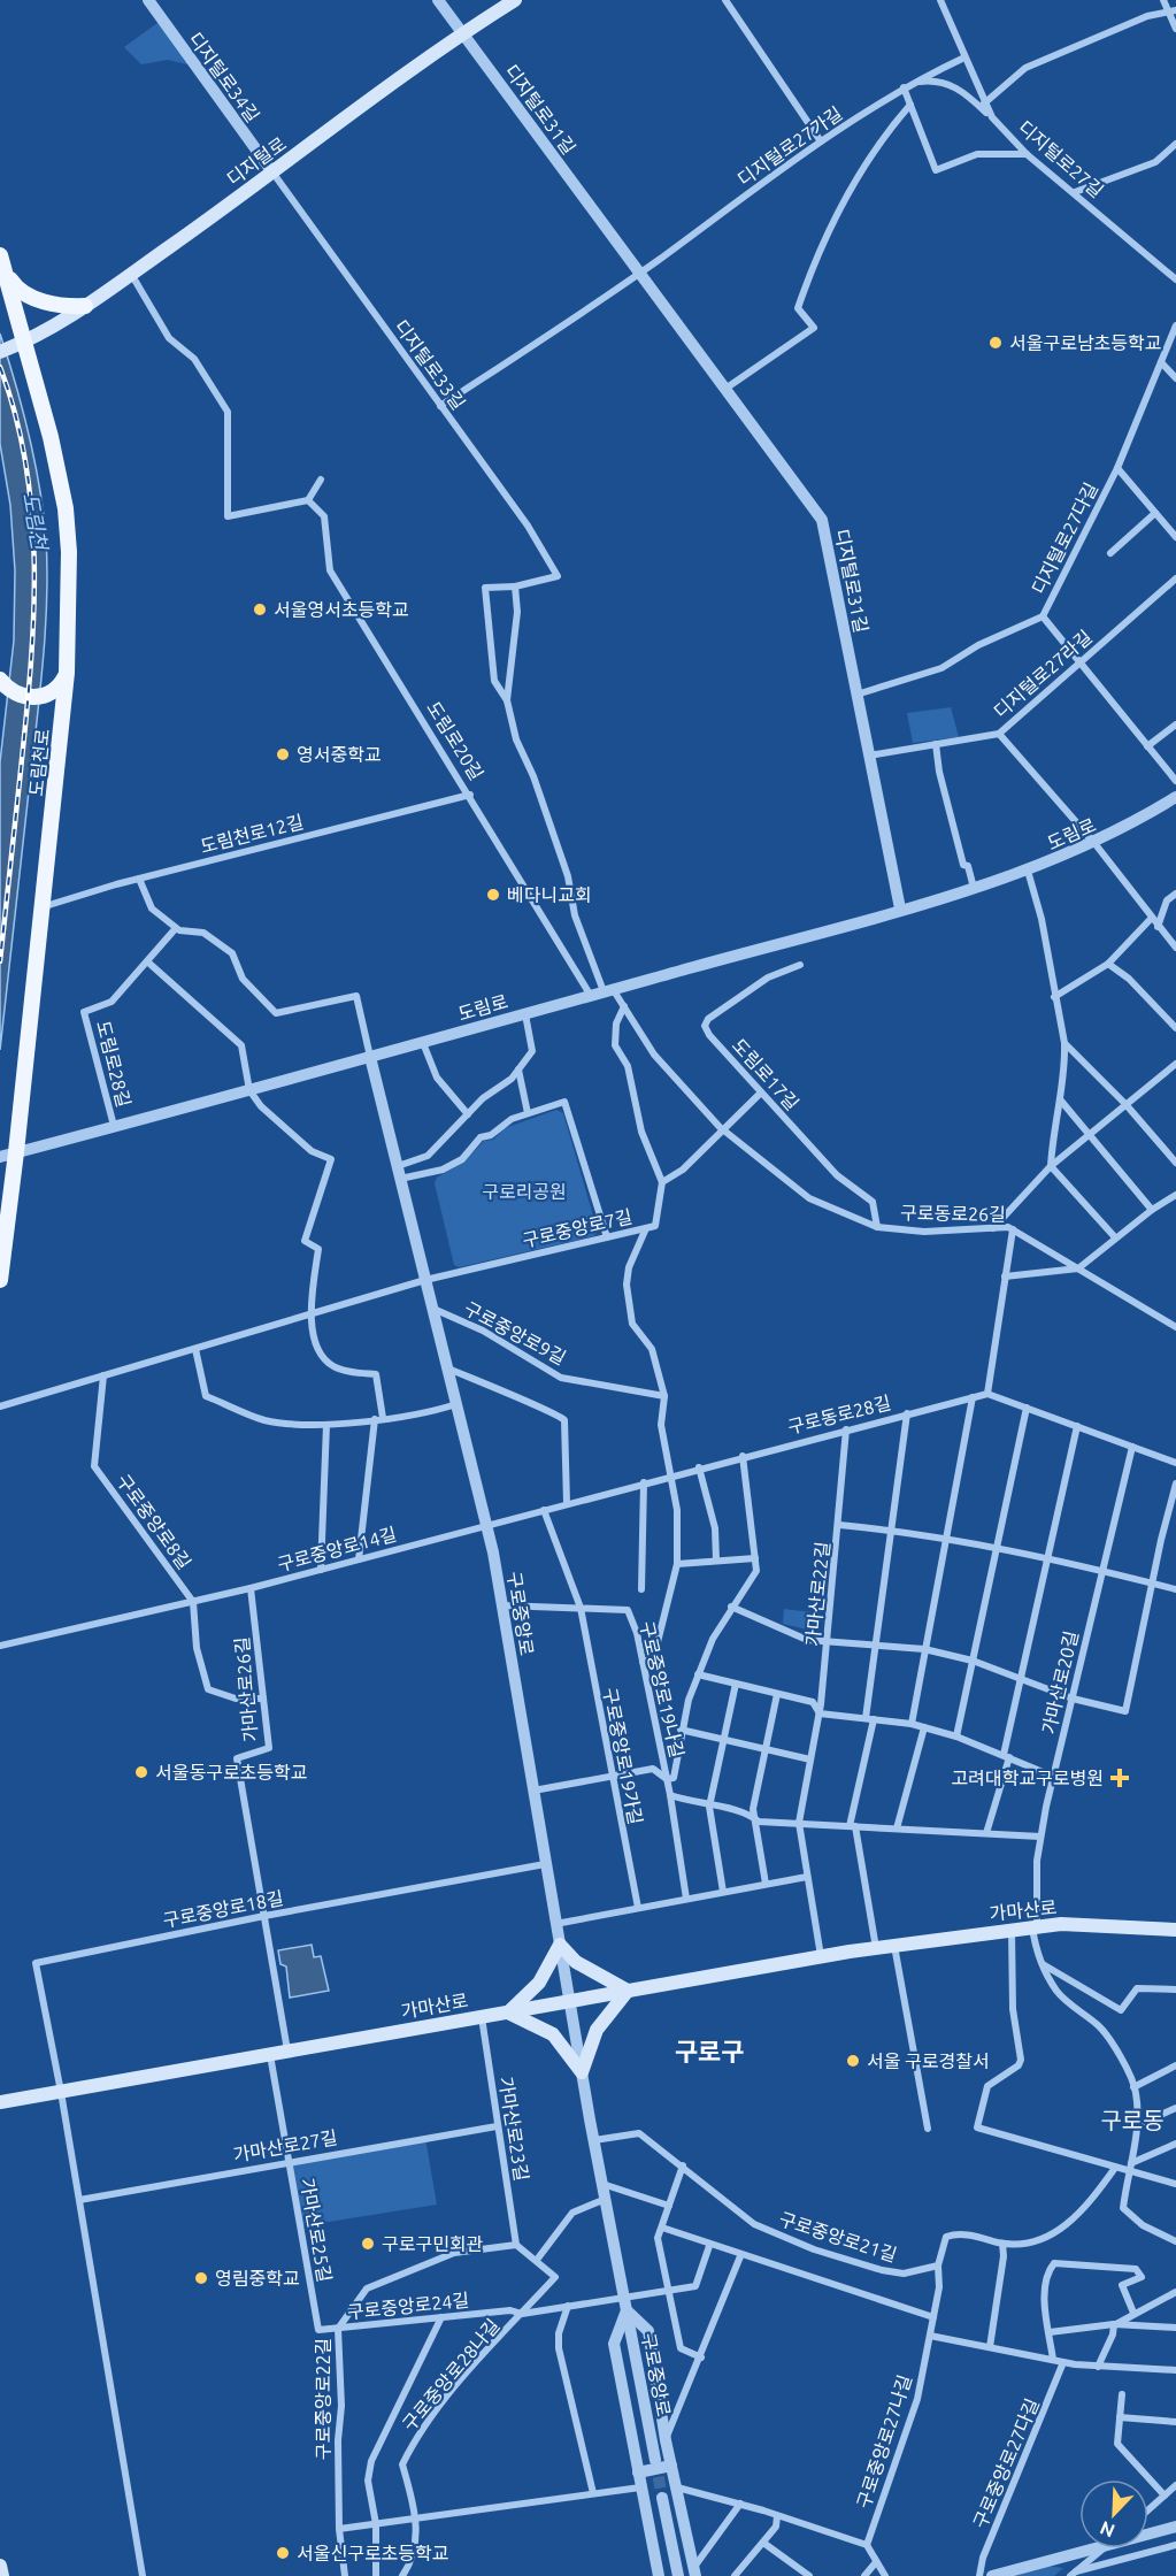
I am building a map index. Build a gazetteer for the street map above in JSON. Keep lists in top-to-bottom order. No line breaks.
{"streets":{"main road":["디지털로","도림천로","가마산로"],"street":["디지털로34길","디지털로31길","디지털로27가길","디지털로27길","디지털로33길","디지털로27다길","디지털로27라길","도림로20길","도림천로12길","도림로","도림로28길","도림로17길","구로동로26길","구로중앙로7길","구로중앙로9길","구로동로28길","구로중앙로8길","구로중앙로14길","가마산로22길","구로중앙로","가마산로20길","가마산로26길","구로중앙로19나길","구로중앙로19가길","구로중앙로18길","가마산로23길","가마산로27길","가마산로25길","구로중앙로21길","구로중앙로24길","구로중앙로28나길","구로중앙로22길","구로중앙로27나길","구로중앙로27다길"]},"crossings":[["디지털로34길","디지털로"],["디지털로34길","디지털로33길"],["디지털로31길","디지털로27가길"],["디지털로31길","디지털로"],["디지털로31길","디지털로27다길"],["디지털로31길","디지털로27라길"],["디지털로31길","도림로"],["디지털로27가길","디지털로27길"],["디지털로","디지털로33길"],["디지털로","도림천로"],["도림로20길","도림천로12길"],["도림로20길","도림로"],["도림로20길","구로동로26길"],["도림천로","도림천로12길"],["도림천로","도림로"],["도림로","도림로28길"],["도림로","구로동로26길"],["도림로","구로중앙로"],["도림로17길","구로동로26길"],["구로중앙로7길","구로중앙로"],["구로중앙로9길","구로중앙로"],["구로동로28길","구로중앙로14길"],["구로동로28길","가마산로22길"],["구로동로28길","구로중앙로"],["구로중앙로8길","구로중앙로14길"],["구로중앙로14길","구로중앙로"],["구로중앙로14길","가마산로26길"],["가마산로22길","가마산로"],["구로중앙로","구로중앙로19나길"],["구로중앙로","구로중앙로18길"],["구로중앙로","가마산로"],["구로중앙로","구로중앙로21길"],["구로중앙로","구로중앙로24길"],["가마산로20길","가마산로"],["가마산로26길","구로중앙로18길"],["가마산로26길","가마산로"],["구로중앙로19나길","구로중앙로19가길"],["구로중앙로18길","가마산로"],["가마산로","가마산로23길"],["가마산로","가마산로25길"],["가마산로23길","가마산로27길"],["가마산로23길","구로중앙로22길"],["가마산로27길","가마산로25길"],["가마산로25길","구로중앙로24길"],["구로중앙로21길","구로중앙로27나길"],["구로중앙로24길","구로중앙로28나길"],["구로중앙로24길","구로중앙로22길"]],"districts":["구로구","구로동"],"water":["도림천"],"parks":["구로리공원"],"places":{"other":["서울구로남초등학교","서울영서초등학교","영서중학교","베다니교회","서울동구로초등학교","서울 구로경찰서","구로구민회관","영림중학교","서울신구로초등학교"],"health":["고려대학교구로병원"]},"north":"bottom left"}
